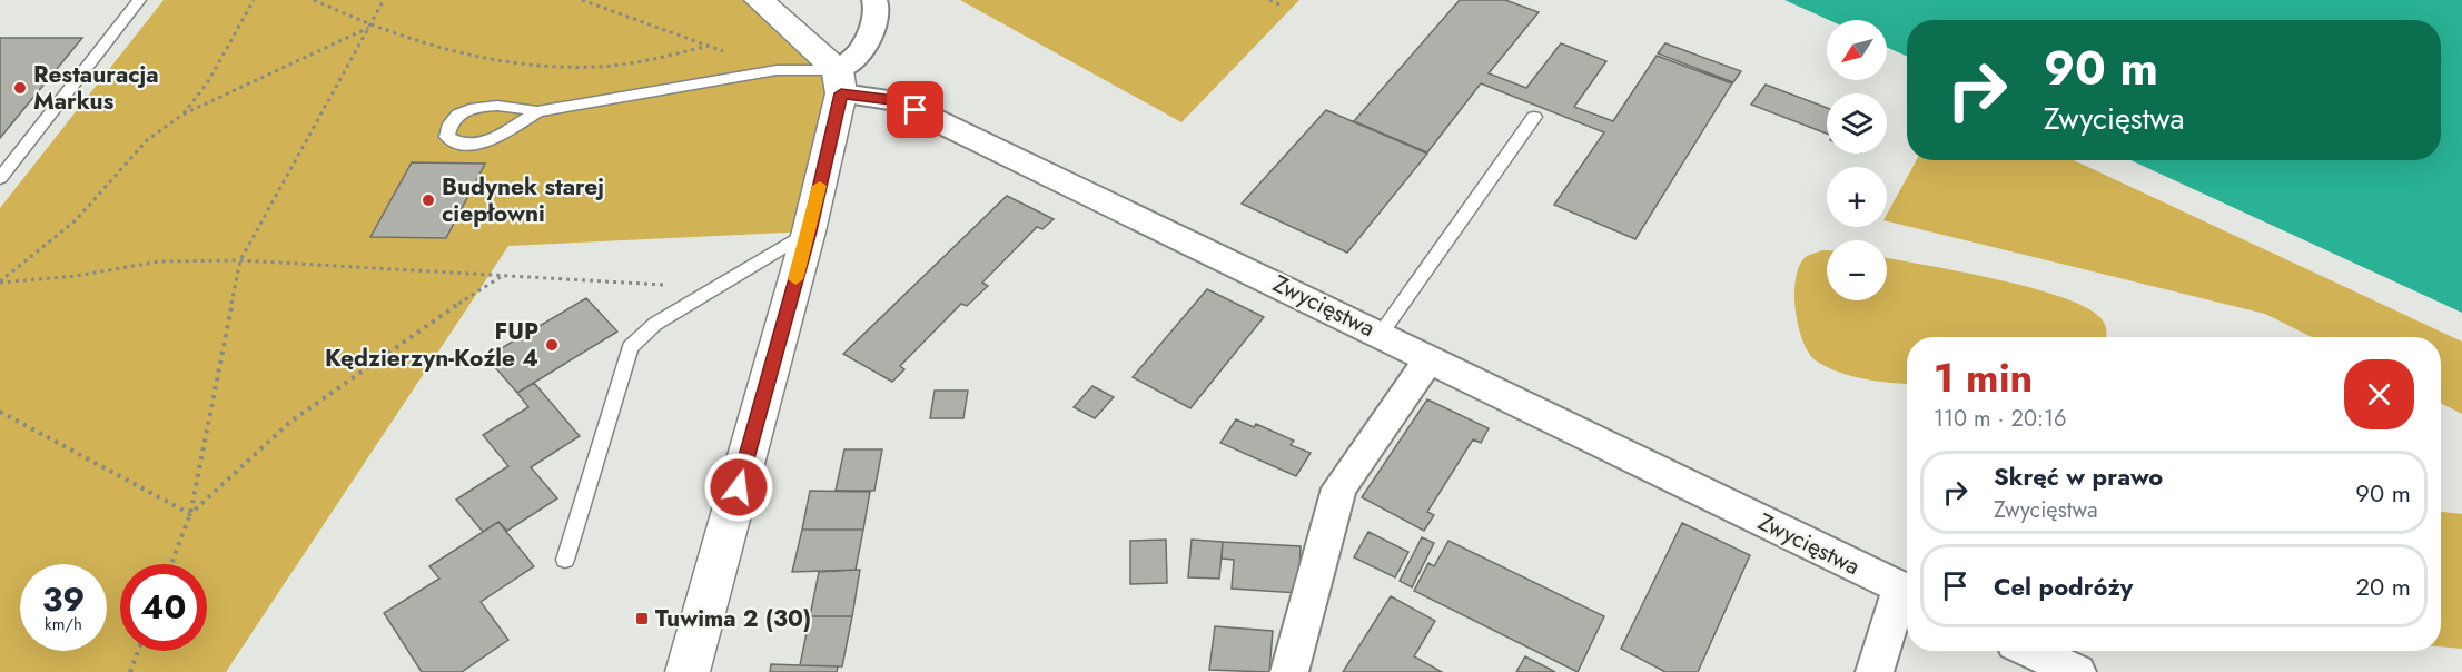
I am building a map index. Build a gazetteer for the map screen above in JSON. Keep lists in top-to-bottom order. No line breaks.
{"streets":{"street":["Zwycięstwa"]},"places":{"other":["Restauracja Markus","Budynek starej ciepłowni","FUP Kędzierzyn-Koźle 4"],"transit":["Tuwima 2 (30)"]},"north":"bottom left","page":{"map_buttons":["+","−"],"turn":["90 m","Zwycięstwa"],"heading":["1 min","110 m · 20:16"],"list":[{"name":"Skręć w prawo","note":"Zwycięstwa","value":"90 m"},{"name":"Cel podróży","value":"20 m"}],"speed":"39 km/h","limit":"40"}}
